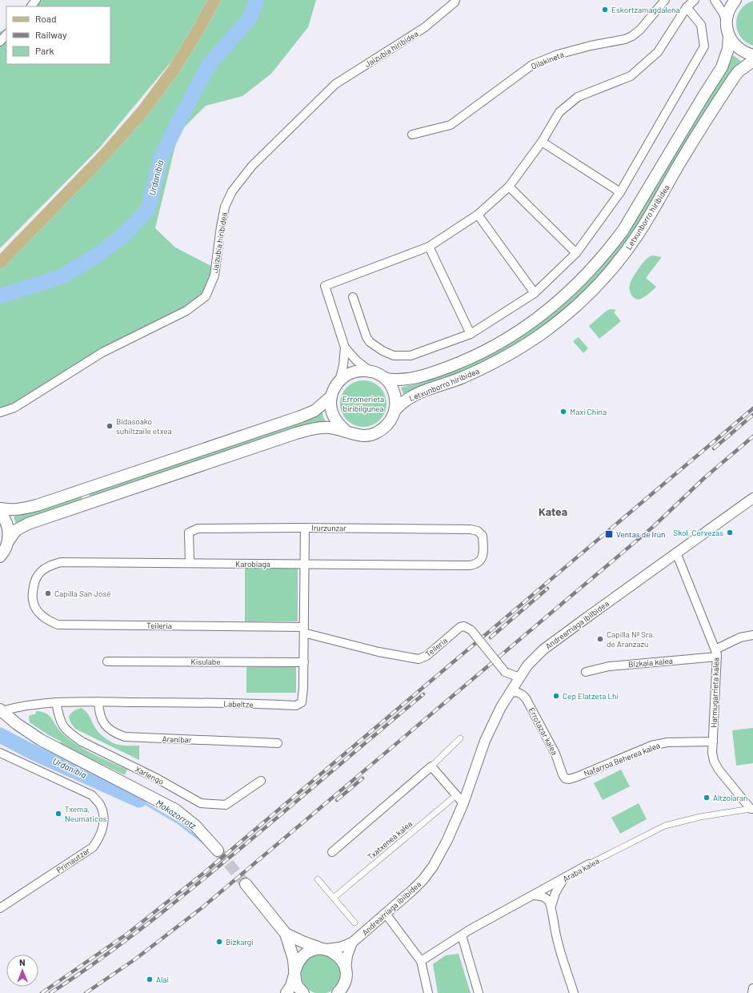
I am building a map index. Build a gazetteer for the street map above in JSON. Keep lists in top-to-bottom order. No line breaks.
{"streets":{"main road":["Letxunborro hiribidea"],"street":["Jaizubia hiribidea","Oilakineta","Irurzunzar","Karobiaga","Andrearriaga ibilbidea","Teileria","Kisulabe","Bizkaia kalea","Harmugarrieta kalea","Labeltze","Errotazar kalea","Aranibar","Nafarroa Beherea kalea","Xarlengo","Txatxenea kalea","Primautzar","Araba kalea"]},"crossings":[["Irurzunzar","Karobiaga"],["Irurzunzar","Labeltze"],["Karobiaga","Teileria"],["Karobiaga","Labeltze"],["Andrearriaga ibilbidea","Teileria"],["Andrearriaga ibilbidea","Harmugarrieta kalea"],["Andrearriaga ibilbidea","Errotazar kalea"],["Teileria","Labeltze"],["Kisulabe","Labeltze"],["Bizkaia kalea","Harmugarrieta kalea"],["Harmugarrieta kalea","Nafarroa Beherea kalea"],["Harmugarrieta kalea","Araba kalea"],["Labeltze","Aranibar"],["Labeltze","Xarlengo"],["Errotazar kalea","Nafarroa Beherea kalea"]],"districts":["Katea"],"water":["Urdanibia","Mokozorrotz"],"parks":["Erromerieta biribilgunea"],"places":{"other":["Eskortzamagdalena","Maxi China","Bidasoako suhiltzaile etxea","Skol, Cervezas","Capilla San José","Capilla Nª Sra. de Aranzazu","Cep Elatzeta Lhi","Altzolaran","Txema, Neumaticos","Bizkargi","Alai"],"transit":["Ventas de Irún"]},"legend":["Road","Railway","Park"],"north":"top"}
